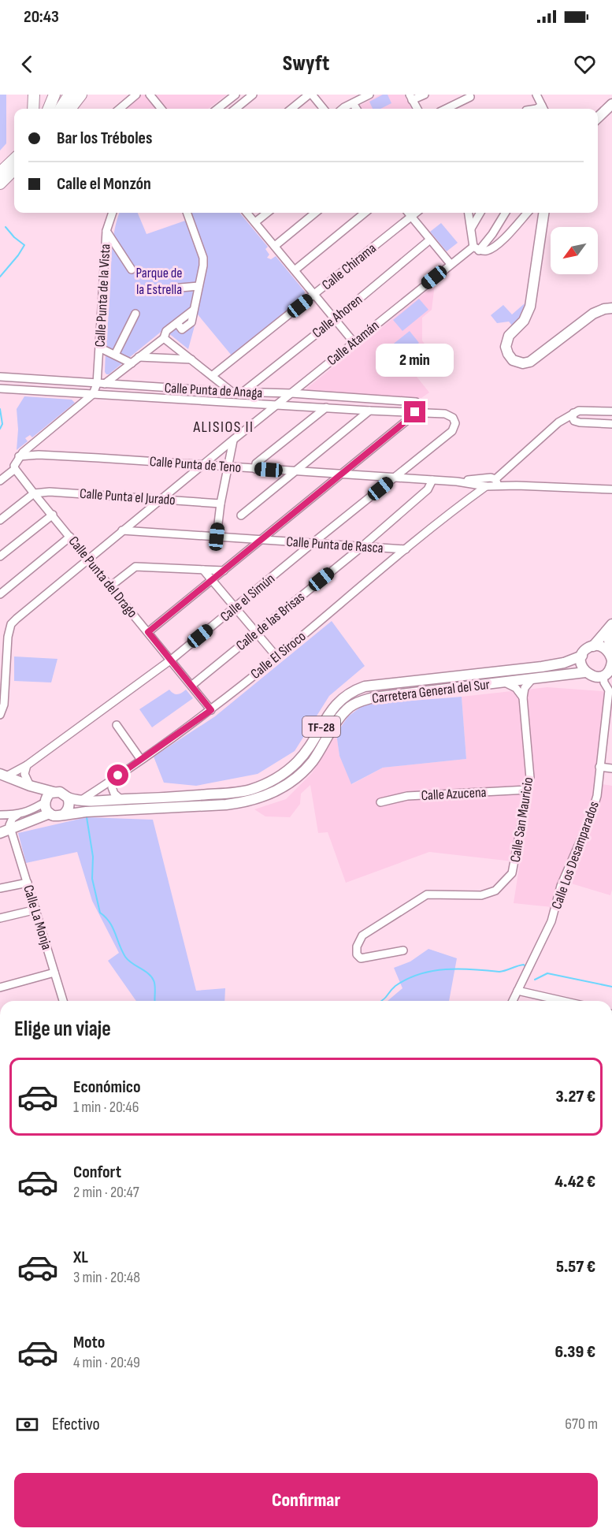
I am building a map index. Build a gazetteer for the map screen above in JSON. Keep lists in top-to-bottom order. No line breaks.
{"streets":{"main road":["Carretera General del Sur","TF-28"],"street":["Calle Chirama","Calle Punta de la Vista","Calle Ahoren","Calle Atamán","Calle Punta de Anaga","Calle Punta de Teno","Calle Punta el Jurado","Calle Punta de Rasca","Calle Punta del Drago","Calle el Simún","Calle de las Brisas","Calle El Siroco","Calle Azucena","Calle San Mauricio","Calle Los Desamparados","Calle La Monja"]},"crossings":[["Calle Punta de la Vista","Calle Punta de Anaga"],["Calle Ahoren","Calle Punta de Anaga"],["Calle Atamán","Calle Punta de Anaga"],["Calle Atamán","Calle Punta de Teno"],["Calle Atamán","Calle Punta el Jurado"],["Calle Atamán","Calle Punta de Rasca"],["Calle Atamán","Calle Punta del Drago"],["Calle Punta de Anaga","Calle el Simún"],["Calle Punta de Teno","Calle el Simún"],["Calle Punta de Teno","Calle de las Brisas"],["Calle Punta de Teno","Calle El Siroco"],["Calle Punta el Jurado","Calle Punta del Drago"],["Calle Punta de Rasca","Calle el Simún"],["Calle Punta de Rasca","Calle de las Brisas"],["Calle Punta de Rasca","Calle El Siroco"],["Calle Punta del Drago","Calle el Simún"],["Calle Punta del Drago","Calle de las Brisas"],["Calle Punta del Drago","Calle El Siroco"],["Calle el Simún","TF-28"],["Calle El Siroco","Carretera General del Sur"],["Carretera General del Sur","TF-28"],["Carretera General del Sur","Calle Los Desamparados"],["TF-28","Calle Los Desamparados"],["TF-28","Calle La Monja"],["Calle Azucena","Calle San Mauricio"]],"districts":["ALISIOS II"],"parks":["Parque de la Estrella"],"north":"bottom left","page":{"status":"20:43","header":"Swyft","banner":["Bar los Tréboles","Calle el Monzón"],"bubble":"2 min","heading":"Elige un viaje","list":[{"name":"Económico","note":"1 min · 20:46","value":"3.27 €"},{"name":"Confort","note":"2 min · 20:47","value":"4.42 €"},{"name":"XL","note":"3 min · 20:48","value":"5.57 €"},{"name":"Moto","note":"4 min · 20:49","value":"6.39 €"}],"pay":["Efectivo","670 m"],"buttons":"Confirmar"}}
